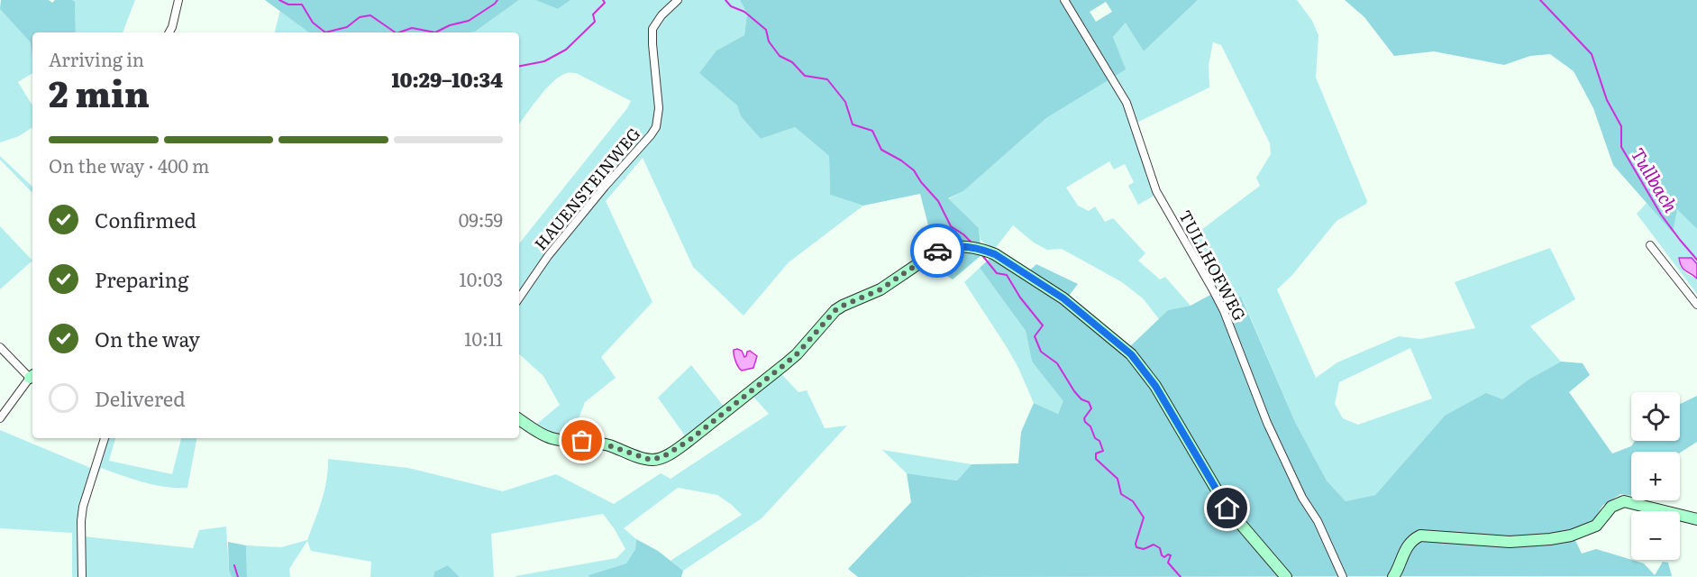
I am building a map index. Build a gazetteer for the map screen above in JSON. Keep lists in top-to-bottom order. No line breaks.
{"streets":{"street":["HAUENSTEINWEG","TULLHOFWEG"]},"water":["Tullbach"],"page":{"heading":["2 min","Arriving in","10:29–10:34"],"bar":"On the way · 400 m","list":[["Confirmed","09:59"],["Preparing","10:03"],["On the way","10:11"],"Delivered"],"map_buttons":["+","−"]}}
